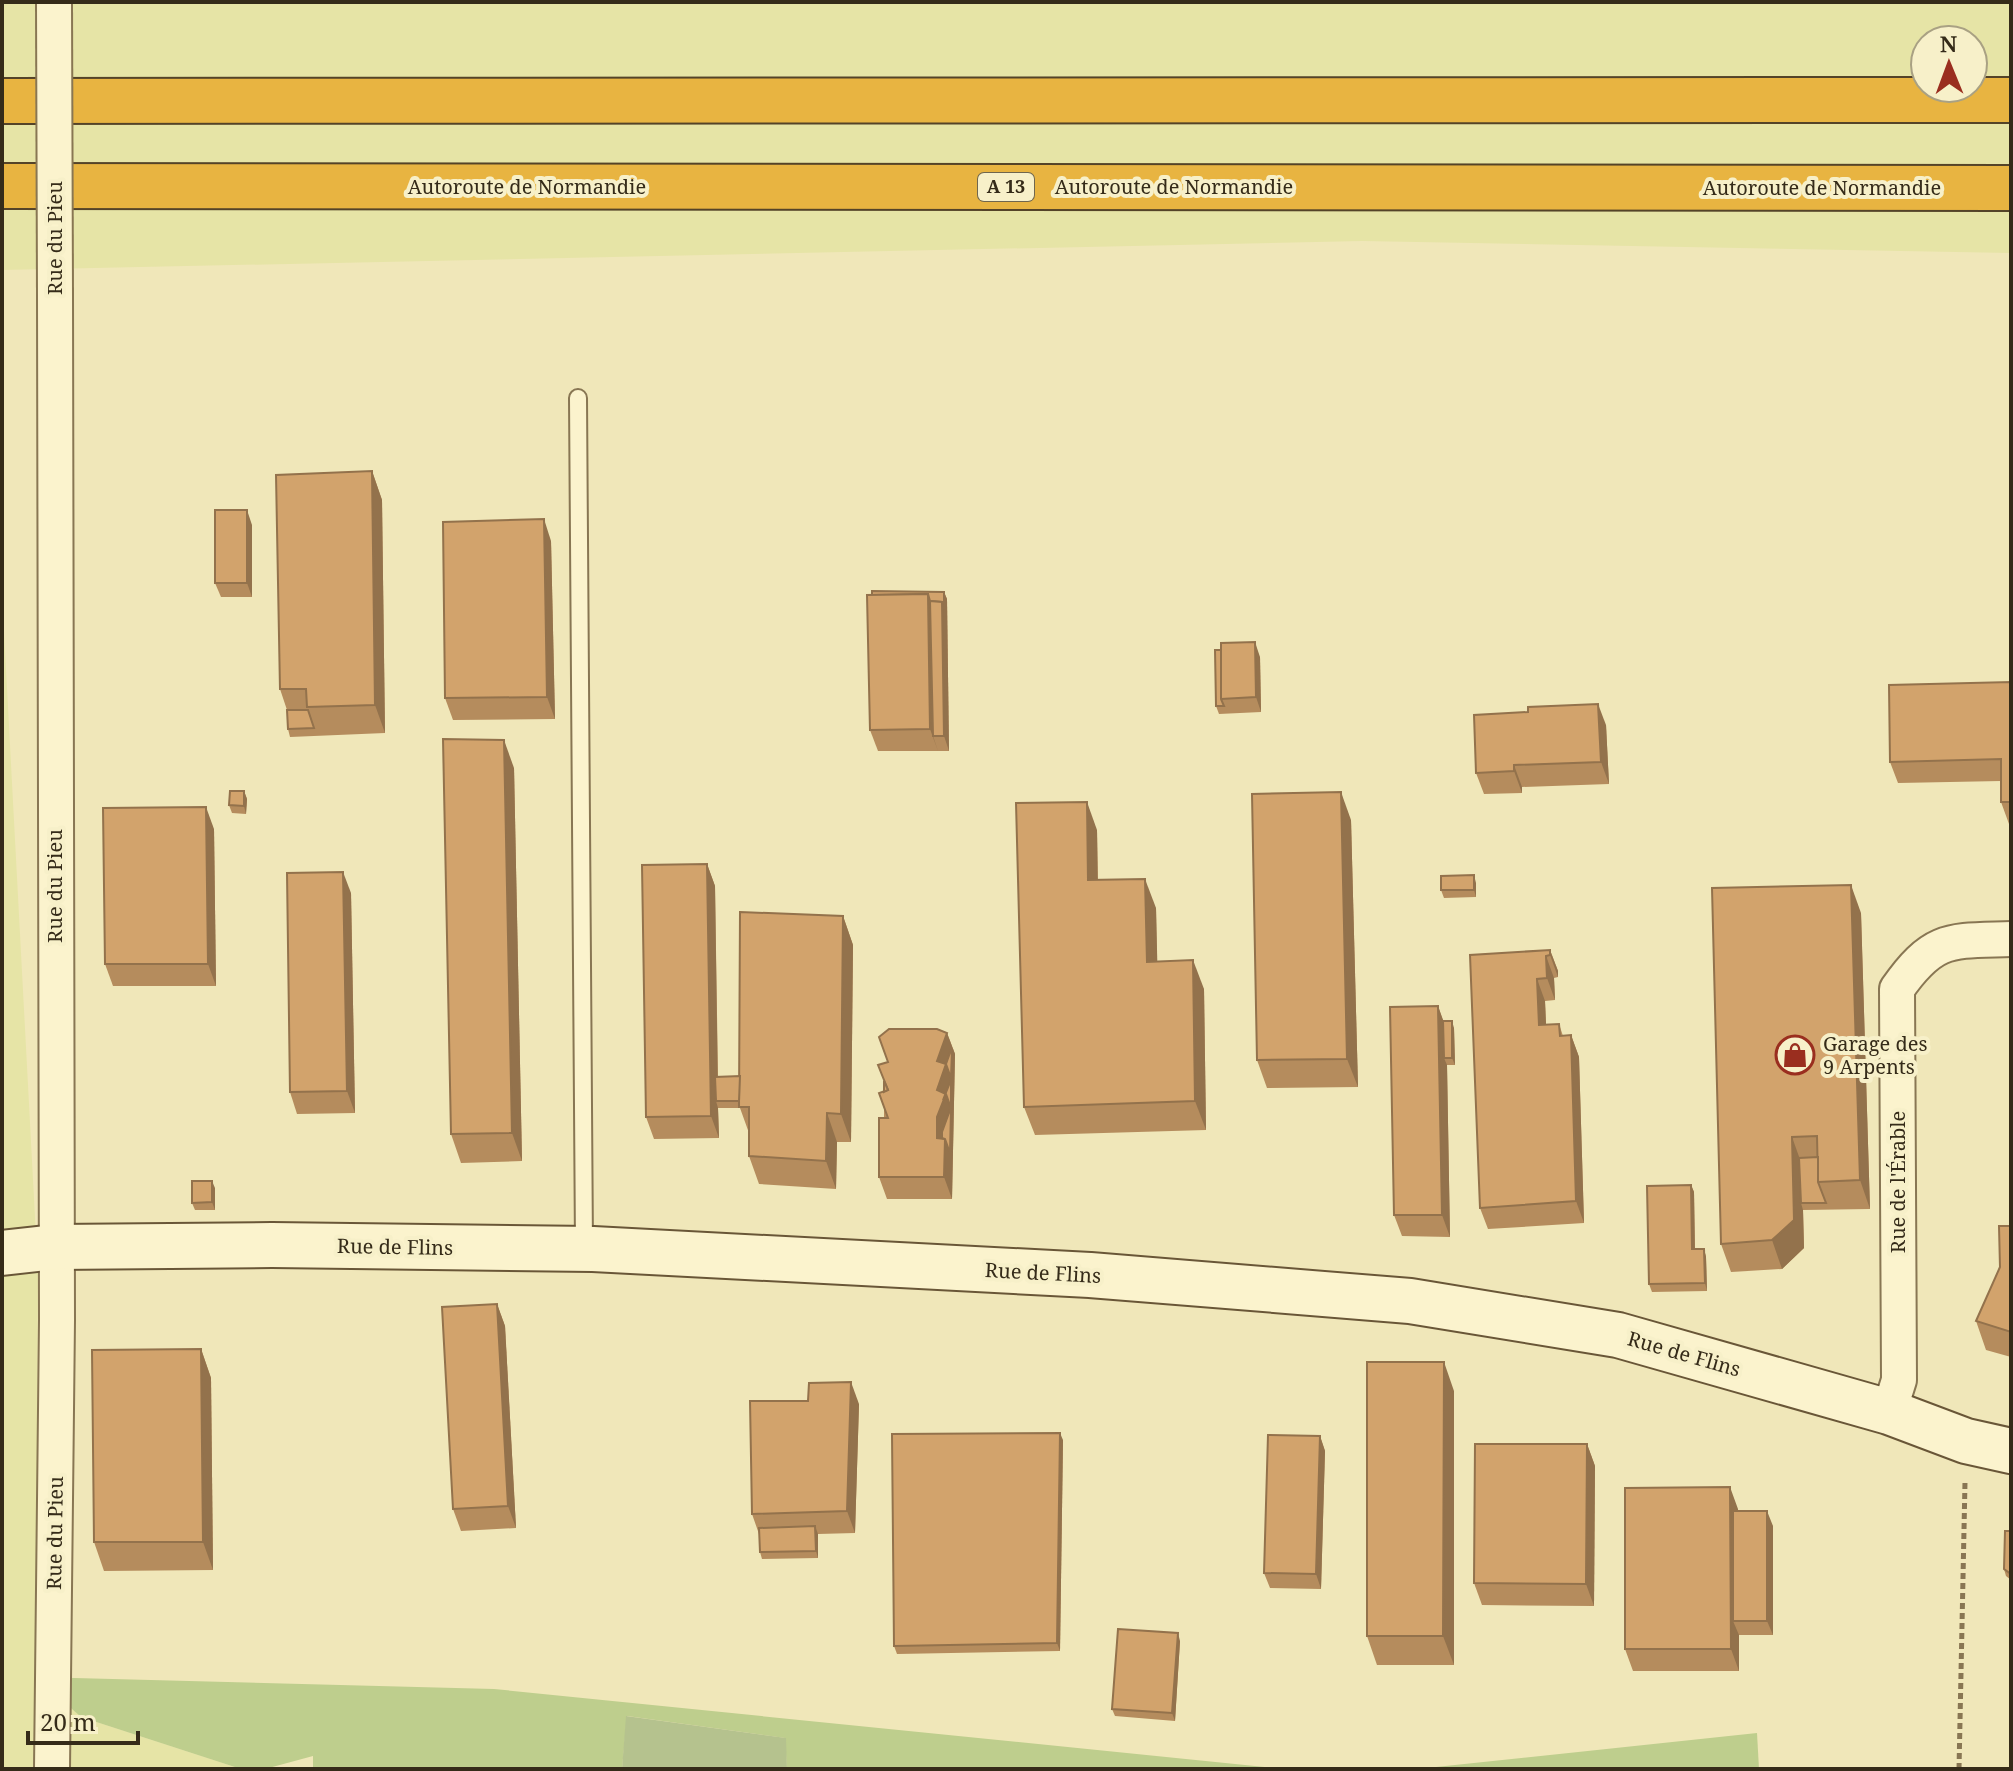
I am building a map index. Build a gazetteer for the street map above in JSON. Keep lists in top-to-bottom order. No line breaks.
{"streets":{"highway":["Autoroute de Normandie","A 13"],"street":["Rue du Pieu","Rue de l'Érable","Rue de Flins"]},"crossings":[["Rue du Pieu","Rue de Flins"],["Rue de l'Érable","Rue de Flins"]],"places":{"shop":["Garage des 9 Arpents"]},"scale_bar":"20 m","north":"top"}
